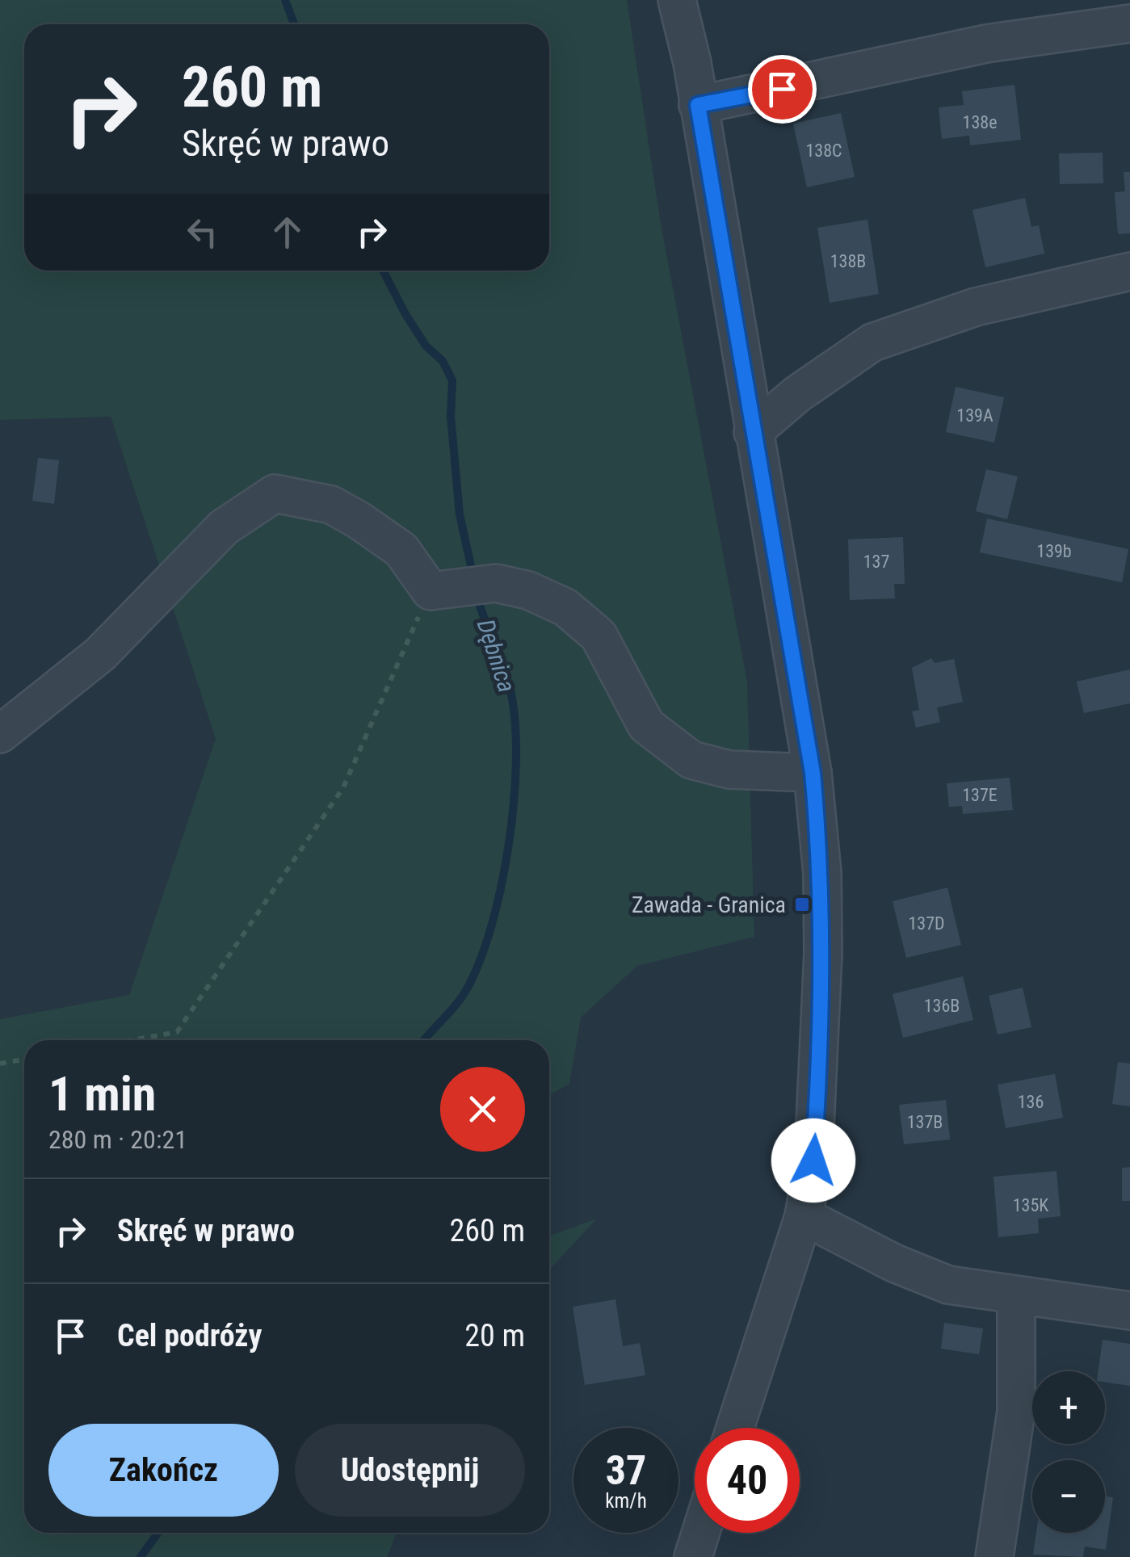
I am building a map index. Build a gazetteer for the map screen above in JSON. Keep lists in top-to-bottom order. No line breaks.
{"water":["Dębnica"],"places":{"transit":["Zawada - Granica"]},"house_numbers":["138e","138C","138B","139A","139b","137","137E","137D","136B","136","137B","135K"],"page":{"turn":["260 m","Skręć w prawo"],"heading":["1 min","280 m · 20:21"],"list":[{"name":"Skręć w prawo","value":"260 m"},{"name":"Cel podróży","value":"20 m"}],"map_buttons":["+","−"],"buttons":["Zakończ","Udostępnij"],"speed":"37 km/h","limit":"40"}}
